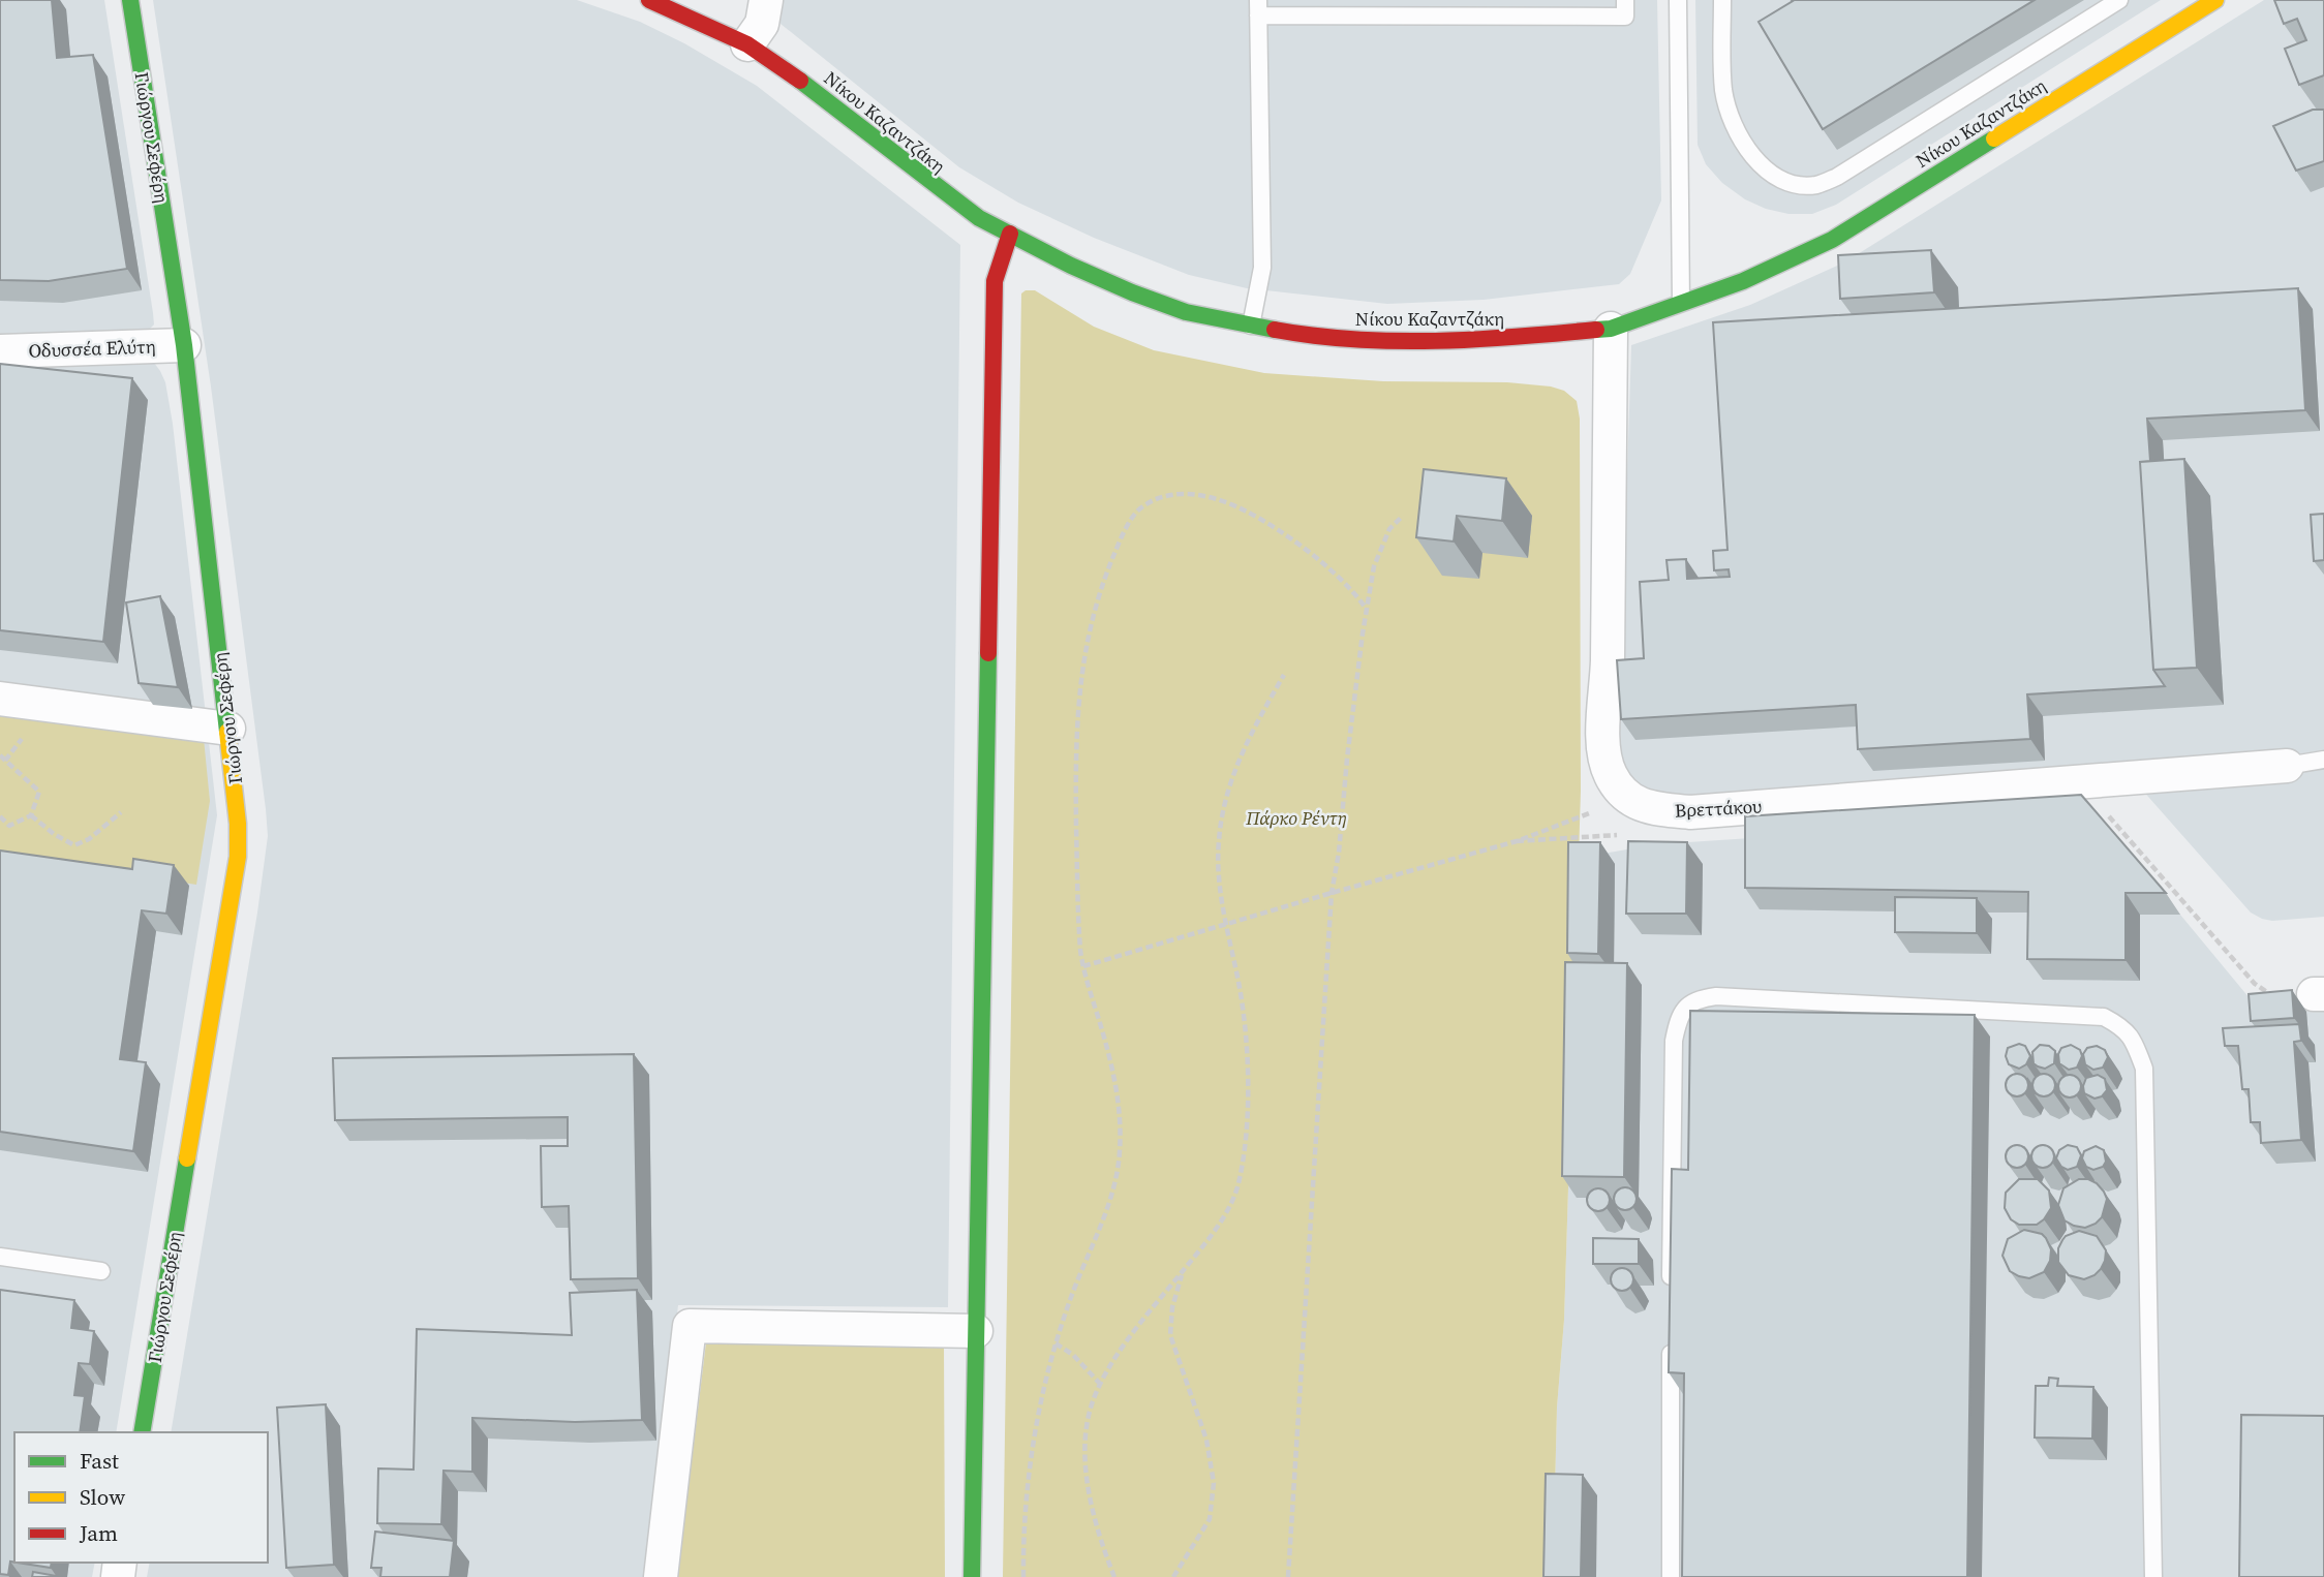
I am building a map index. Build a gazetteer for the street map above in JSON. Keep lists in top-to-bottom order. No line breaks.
{"streets":{"street":["Νίκου Καζαντζάκη","Γιώργου Σεφέρη","Οδυσσέα Ελύτη","Βρεττάκου"]},"crossings":[["Γιώργου Σεφέρη","Οδυσσέα Ελύτη"]],"parks":["Πάρκο Ρέντη"],"legend":["Fast","Slow","Jam"]}
